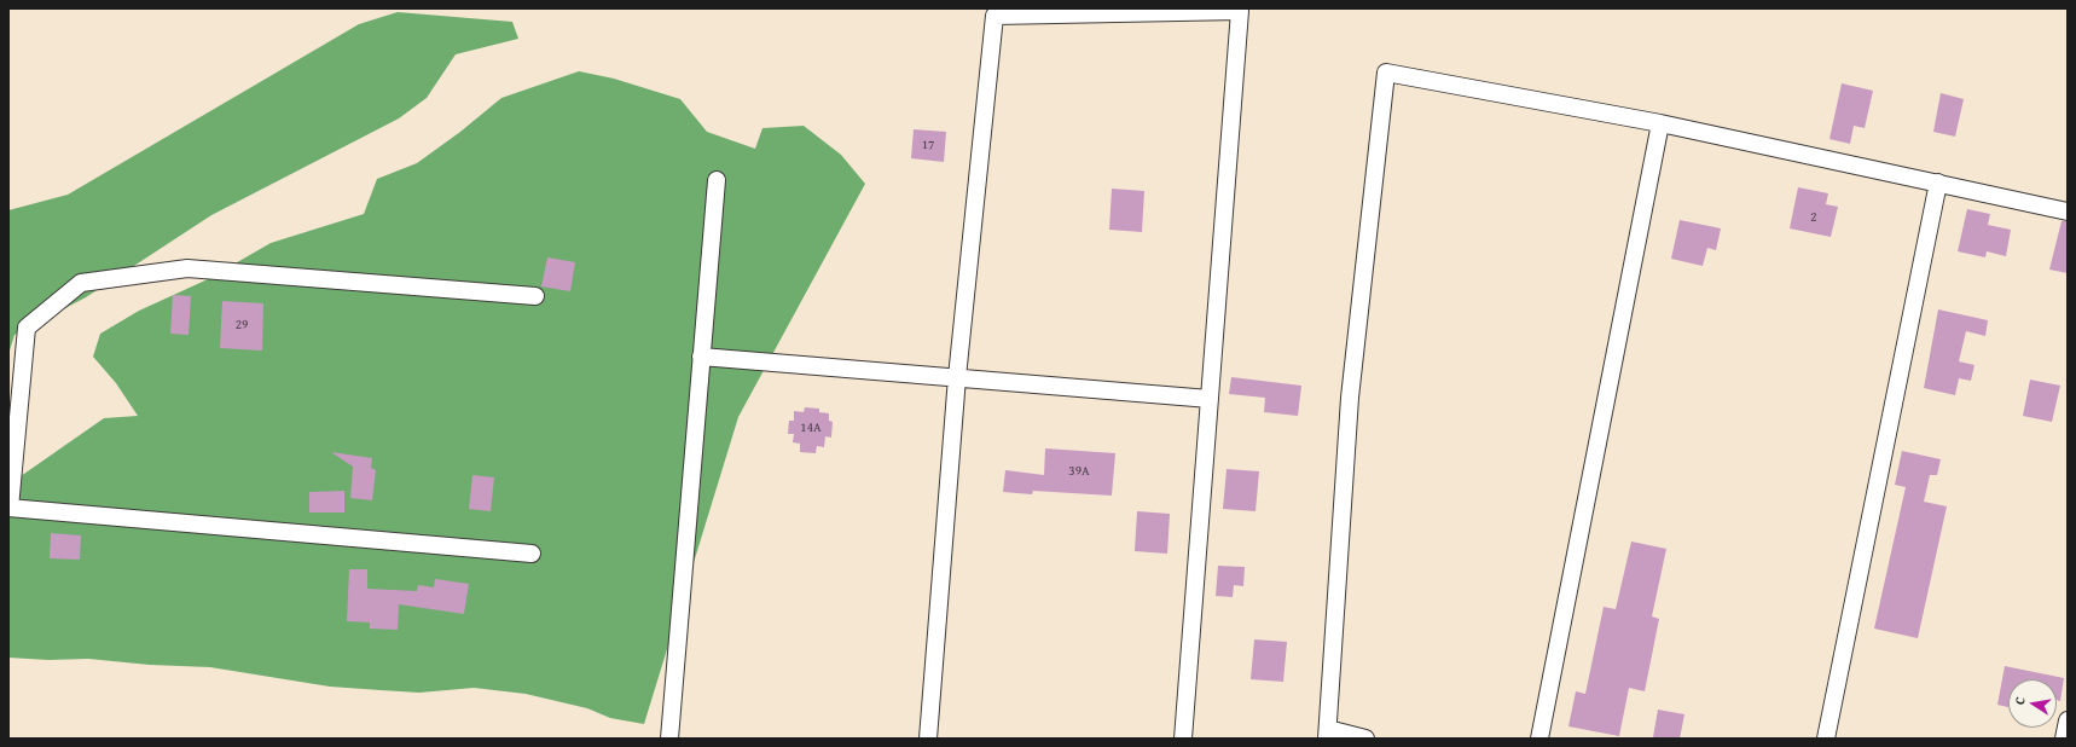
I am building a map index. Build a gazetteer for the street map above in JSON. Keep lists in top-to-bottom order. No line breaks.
{"house_numbers":["17","2","29","14А","39А"],"north":"left"}
